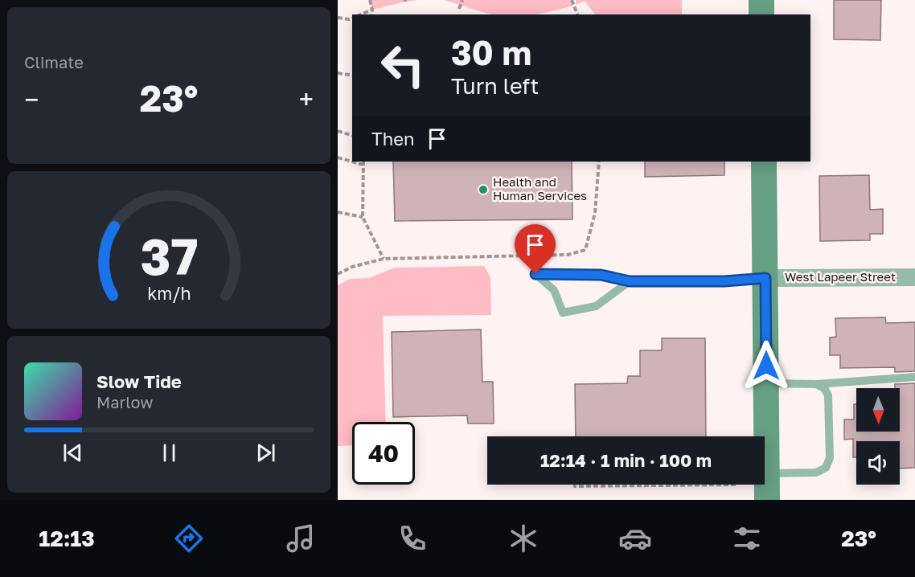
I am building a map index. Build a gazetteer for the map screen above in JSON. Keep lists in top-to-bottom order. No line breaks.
{"streets":{"street":["West Lapeer Street"]},"places":["Health and Human Services"],"north":"bottom","page":{"tile":"Climate","turn":["30 m","Turn left"],"heat":["−","23°","+"],"then":"Then","song":["Slow Tide","Marlow"],"limit":"40","trip":"12:14 · 1 min · 100 m","tabs":["12:13","23°"],"gauge":["37","km/h"]}}
